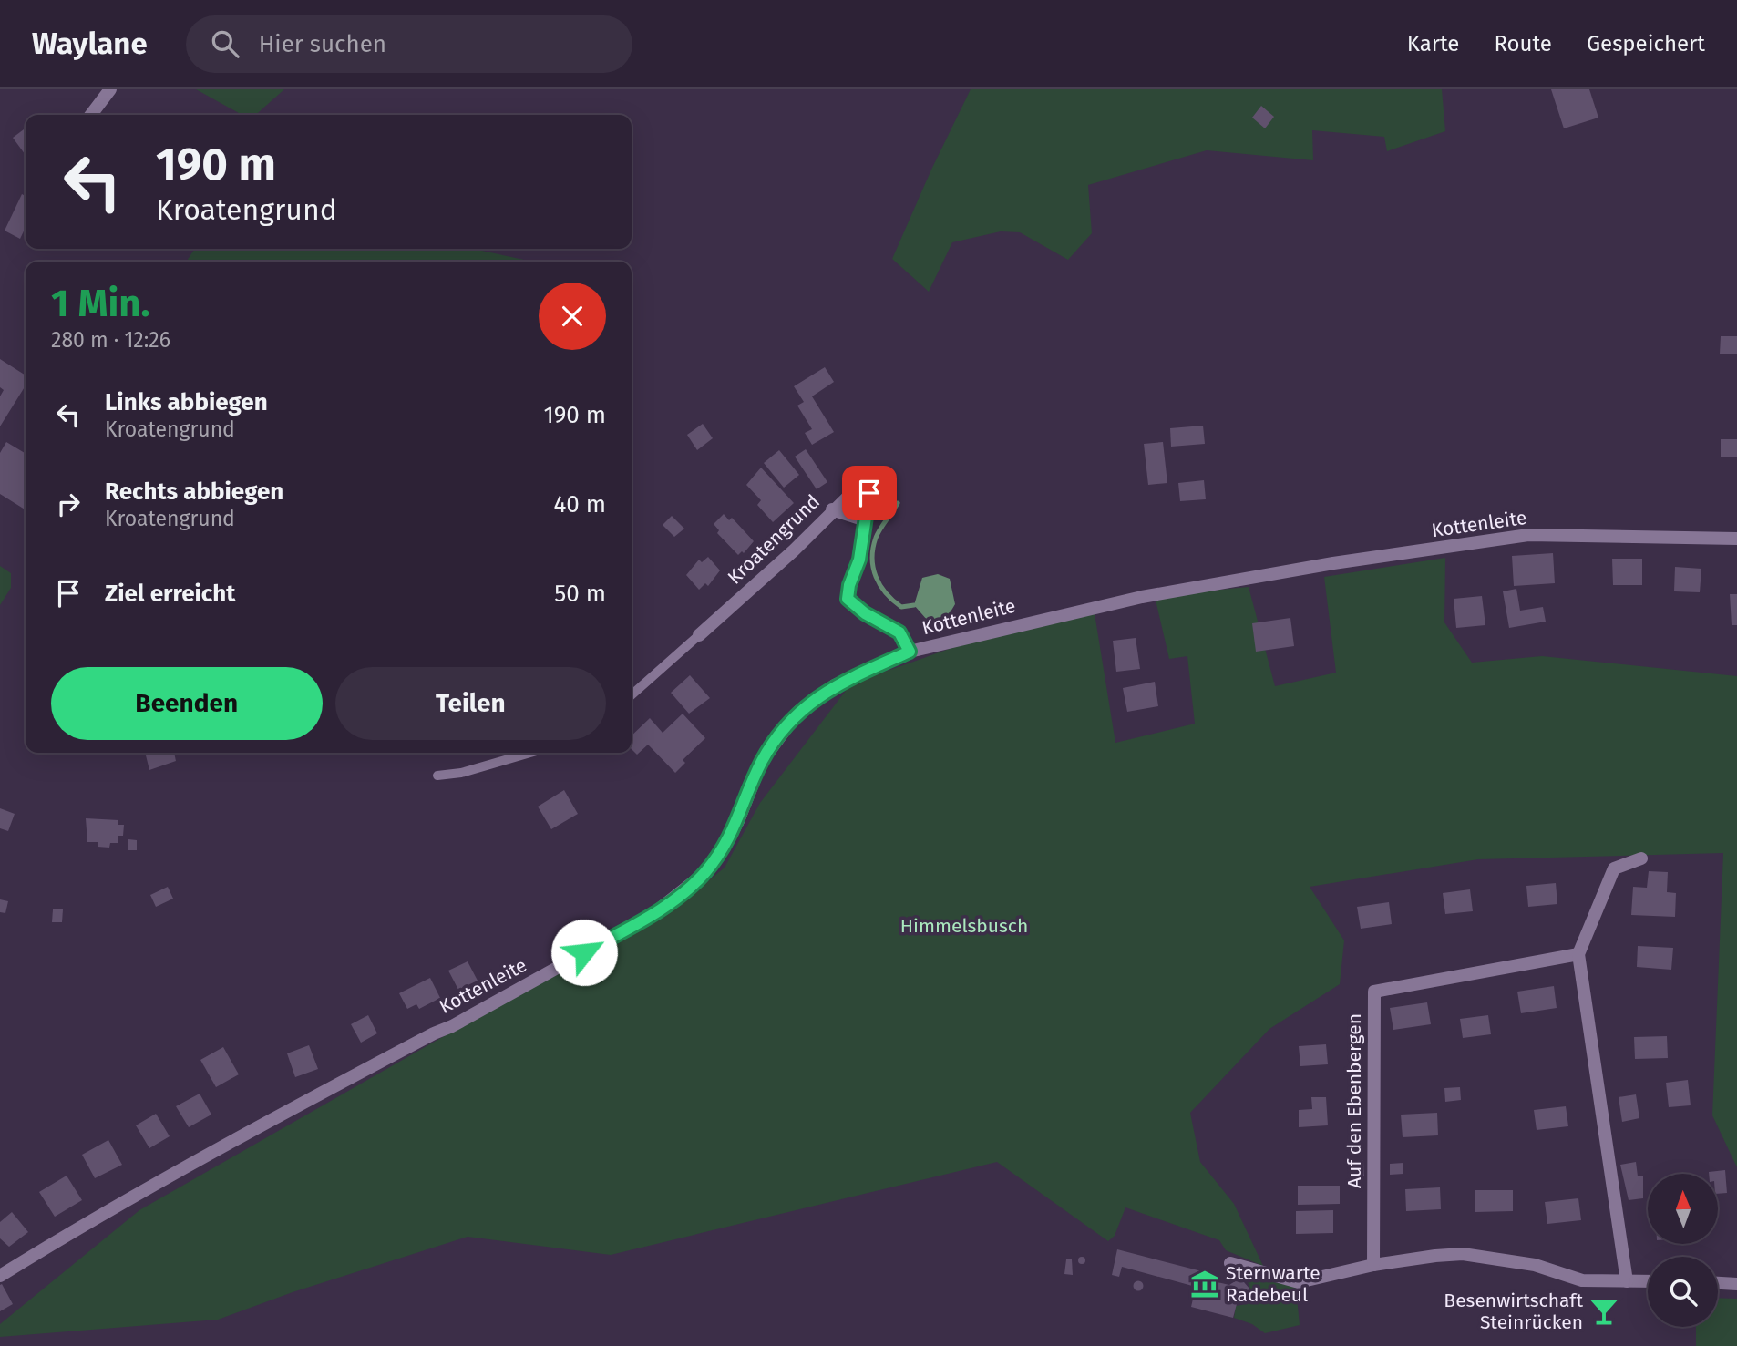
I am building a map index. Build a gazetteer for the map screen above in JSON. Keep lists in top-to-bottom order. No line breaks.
{"streets":{"street":["Kottenleite","Kroatengrund","Auf den Ebenbergen"]},"crossings":[["Kottenleite","Kroatengrund"]],"parks":["Himmelsbusch"],"places":{"museum":["Sternwarte Radebeul"],"bar":["Besenwirtschaft Steinrücken"]},"north":"top","page":{"header":"Waylane","search":"Hier suchen","nav":["Karte","Route","Gespeichert"],"turn":["190 m","Kroatengrund"],"heading":["1 Min.","280 m · 12:26"],"list":[{"name":"Links abbiegen","note":"Kroatengrund","value":"190 m"},{"name":"Rechts abbiegen","note":"Kroatengrund","value":"40 m"},{"name":"Ziel erreicht","value":"50 m"}],"buttons":["Beenden","Teilen"]}}
